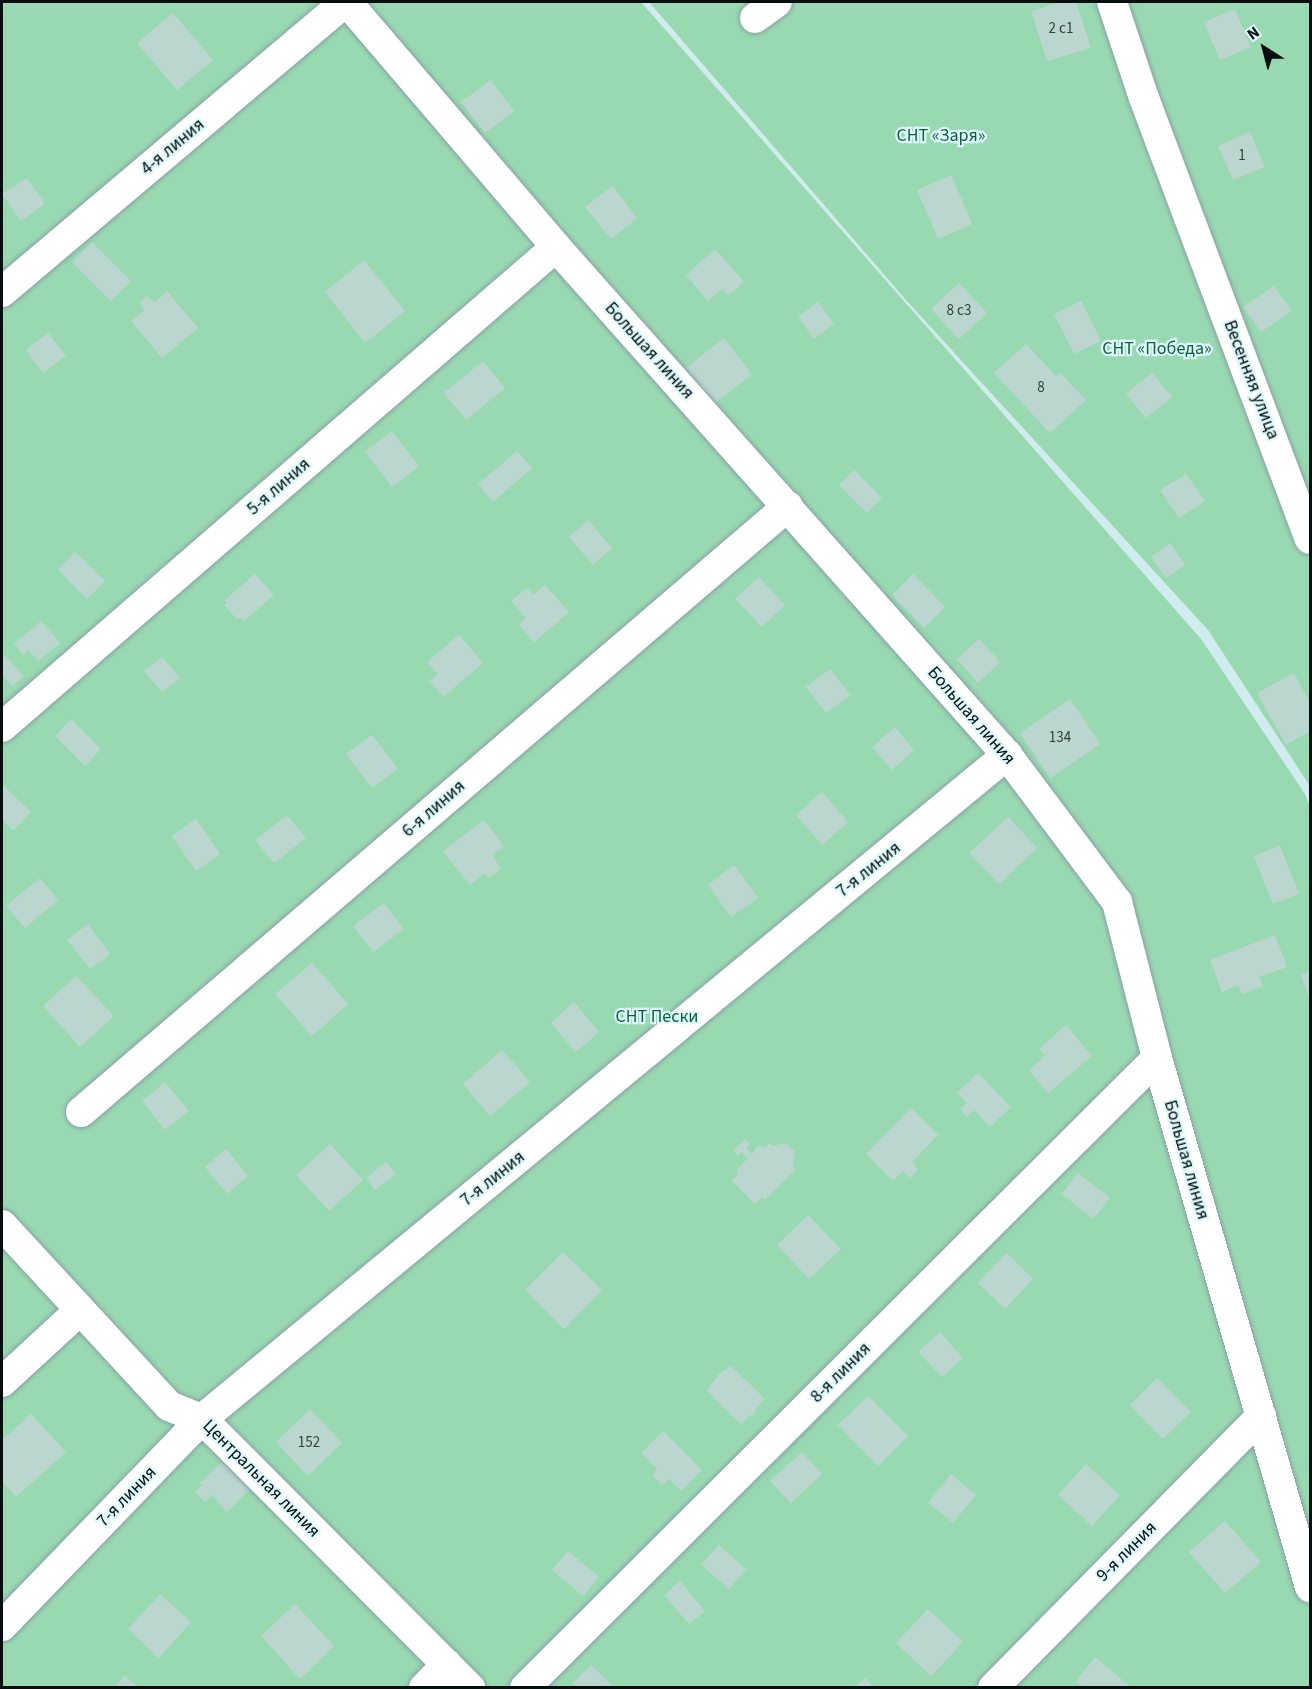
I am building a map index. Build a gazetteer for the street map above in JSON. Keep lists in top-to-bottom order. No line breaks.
{"streets":{"street":["4-я линия","Большая линия","Весенняя улица","5-я линия","6-я линия","7-я линия","8-я линия","Центральная линия","9-я линия"]},"crossings":[["4-я линия","Большая линия"],["Большая линия","5-я линия"],["Большая линия","6-я линия"],["Большая линия","7-я линия"],["Большая линия","8-я линия"],["Большая линия","9-я линия"],["7-я линия","Центральная линия"]],"parks":["СНТ «Заря»","СНТ «Победа»","СНТ Пески"],"house_numbers":["2 с1","1","8 с3","8","134","152"],"north":"top left"}
